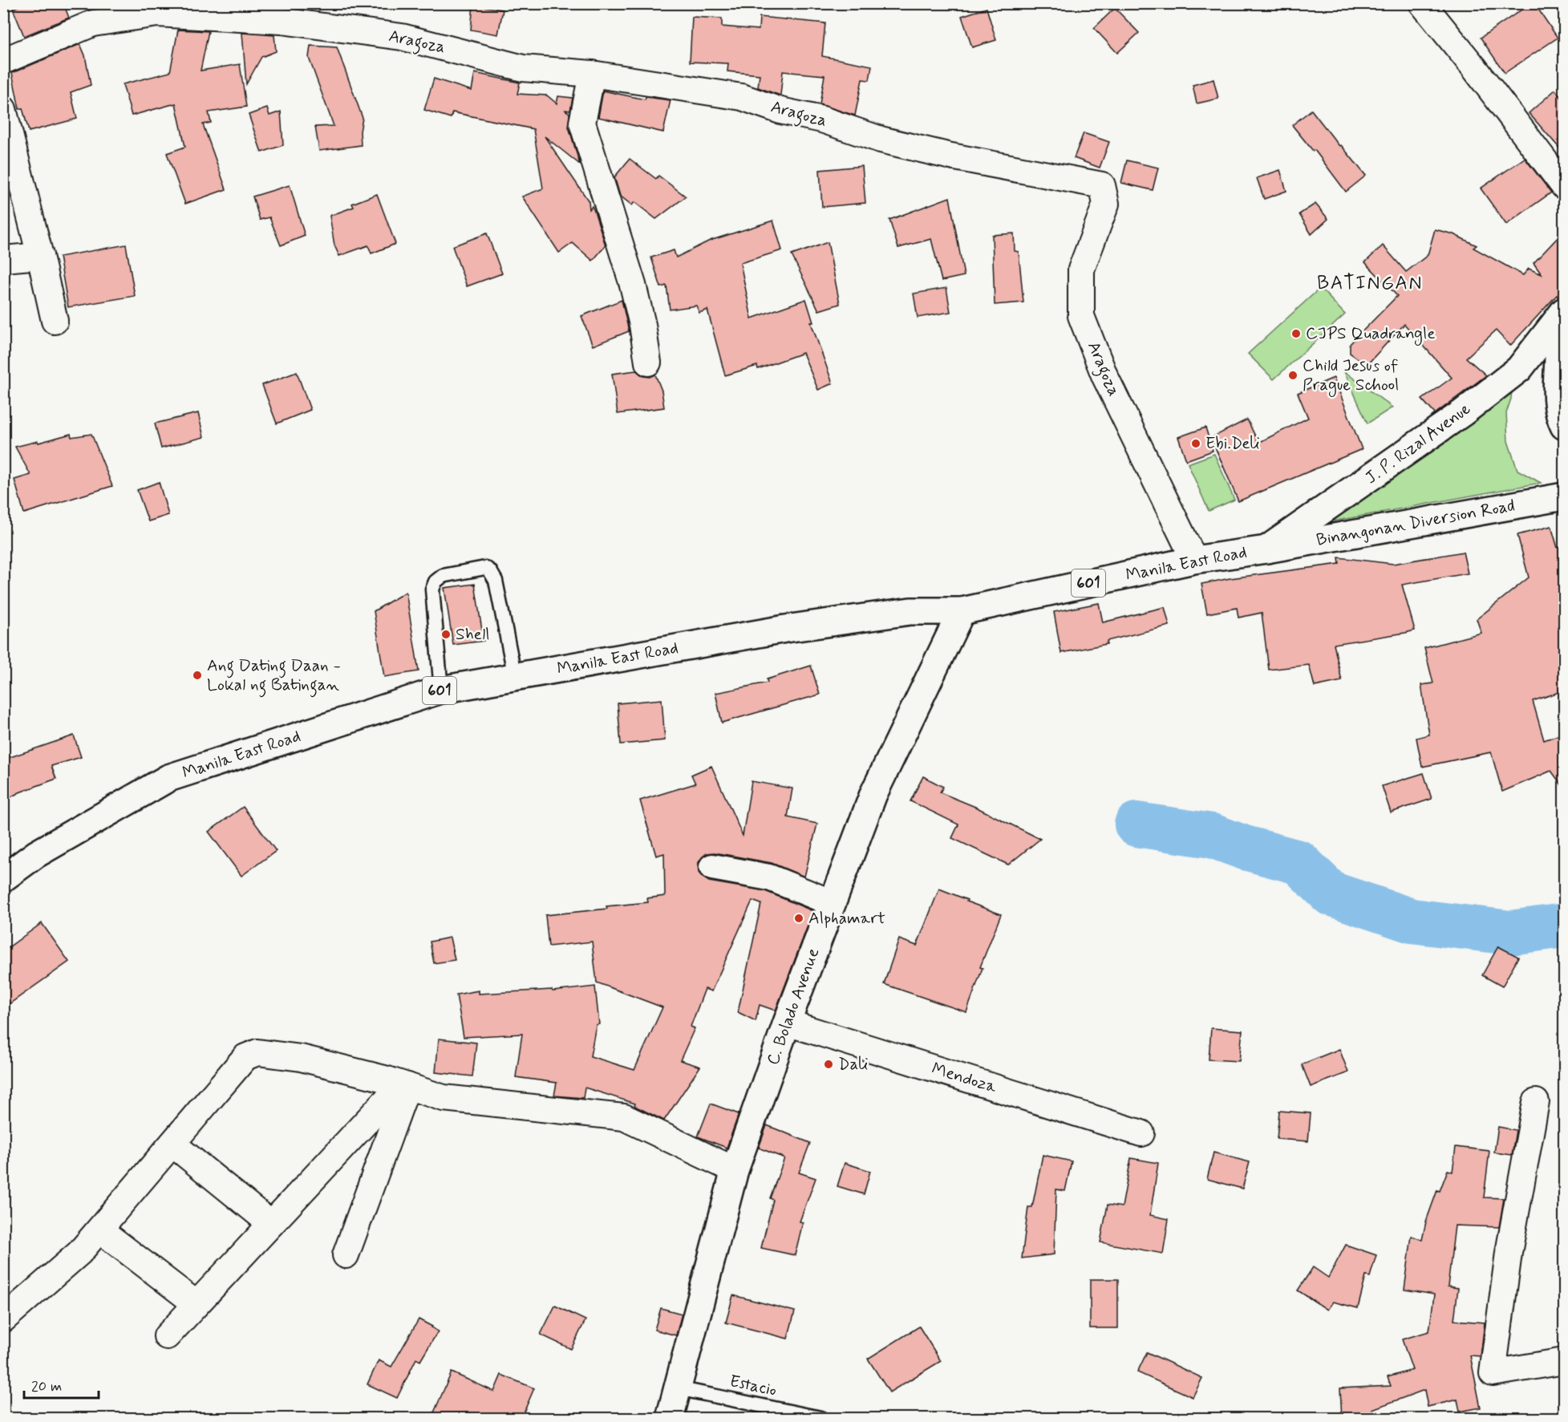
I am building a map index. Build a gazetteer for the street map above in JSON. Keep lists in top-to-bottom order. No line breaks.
{"streets":{"main road":["J. P. Rizal Avenue","Binangonan Diversion Road","Manila East Road","601","C. Bolado Avenue"],"street":["Aragoza","Mendoza"],"lane":["Estacio"]},"crossings":[["Aragoza","Manila East Road"],["J. P. Rizal Avenue","Binangonan Diversion Road"],["J. P. Rizal Avenue","Manila East Road"],["Binangonan Diversion Road","Manila East Road"],["Manila East Road","C. Bolado Avenue"],["C. Bolado Avenue","Mendoza"],["C. Bolado Avenue","Estacio"]],"districts":["BATINGAN"],"places":["CJPS Quadrangle","Child Jesus of Prague School","Ebi.Deli","Shell","Ang Dating Daan - Lokal ng Batingan","Alphamart","Dali"],"scale_bar":"20 m"}
